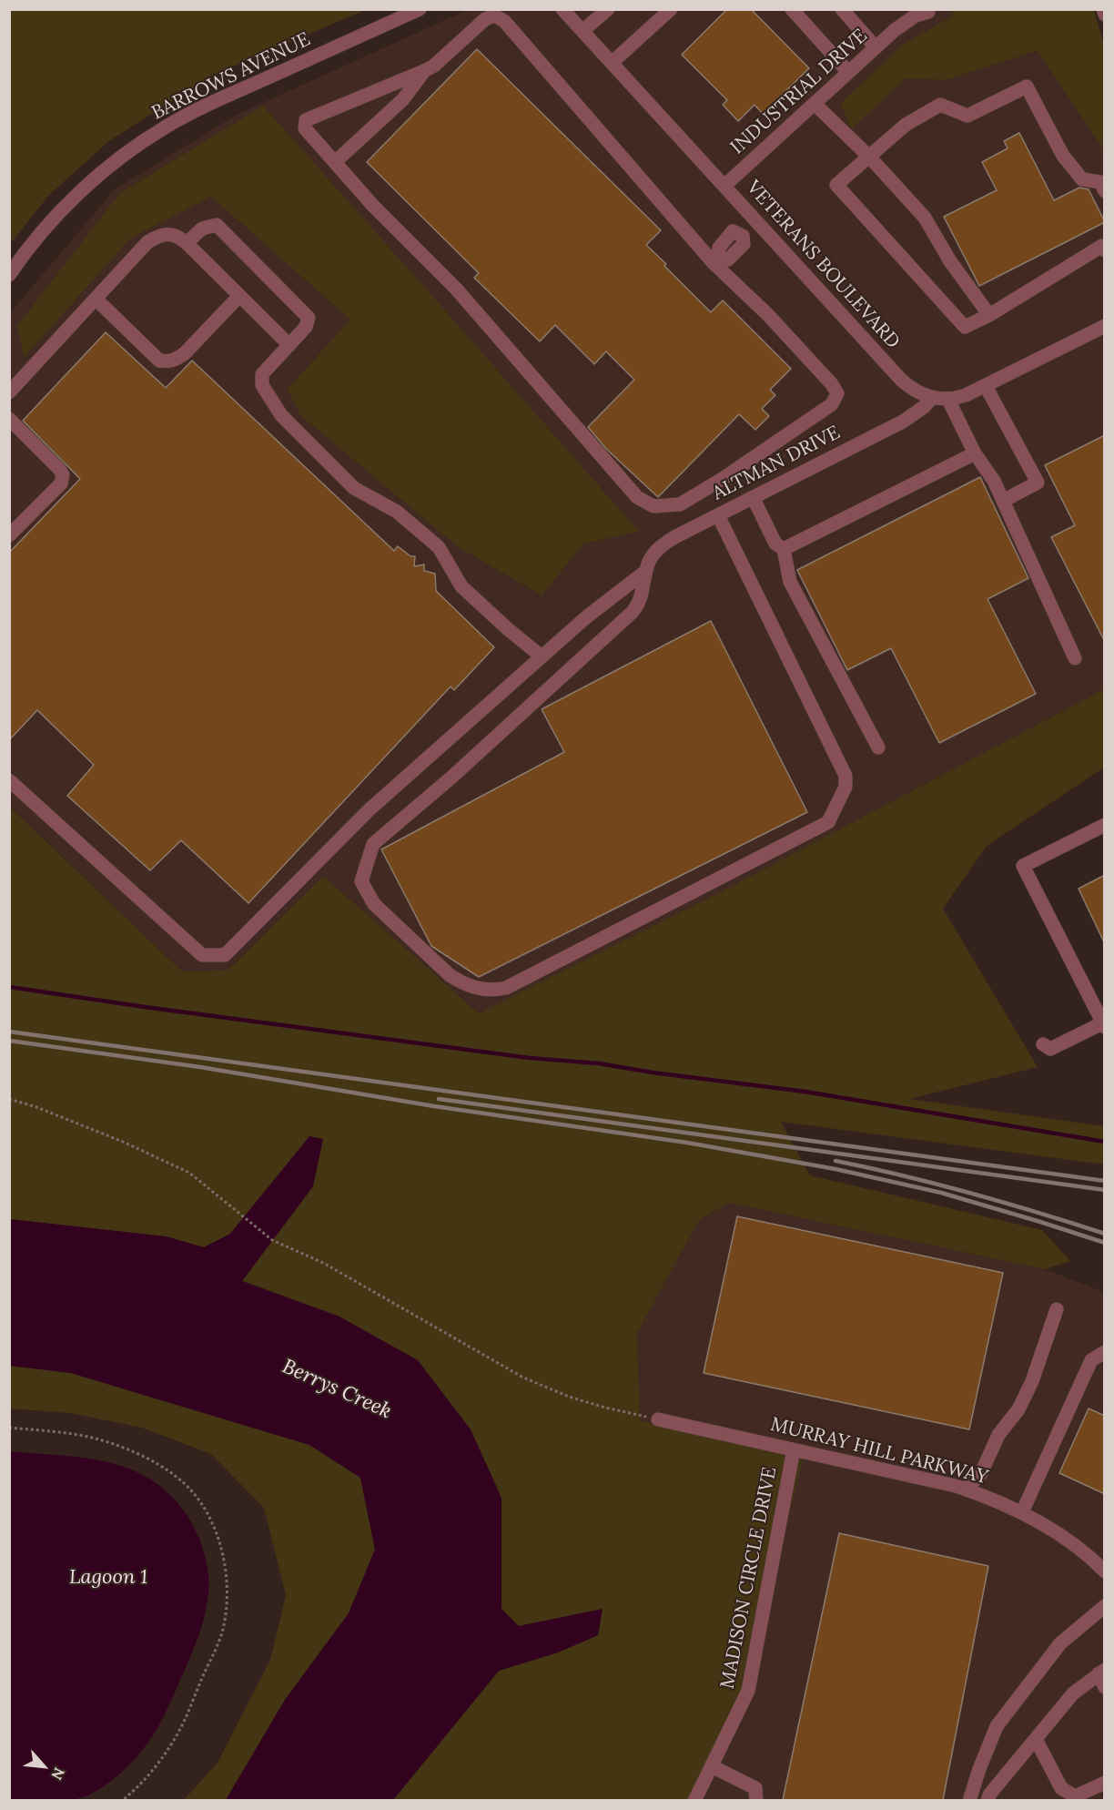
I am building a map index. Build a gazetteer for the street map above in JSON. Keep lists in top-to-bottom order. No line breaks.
{"streets":{"street":["BARROWS AVENUE","INDUSTRIAL DRIVE","VETERANS BOULEVARD","ALTMAN DRIVE","MURRAY HILL PARKWAY","MADISON CIRCLE DRIVE"]},"crossings":[["INDUSTRIAL DRIVE","VETERANS BOULEVARD"],["VETERANS BOULEVARD","ALTMAN DRIVE"],["MURRAY HILL PARKWAY","MADISON CIRCLE DRIVE"]],"water":["Berrys Creek","Lagoon 1"],"north":"bottom right"}
